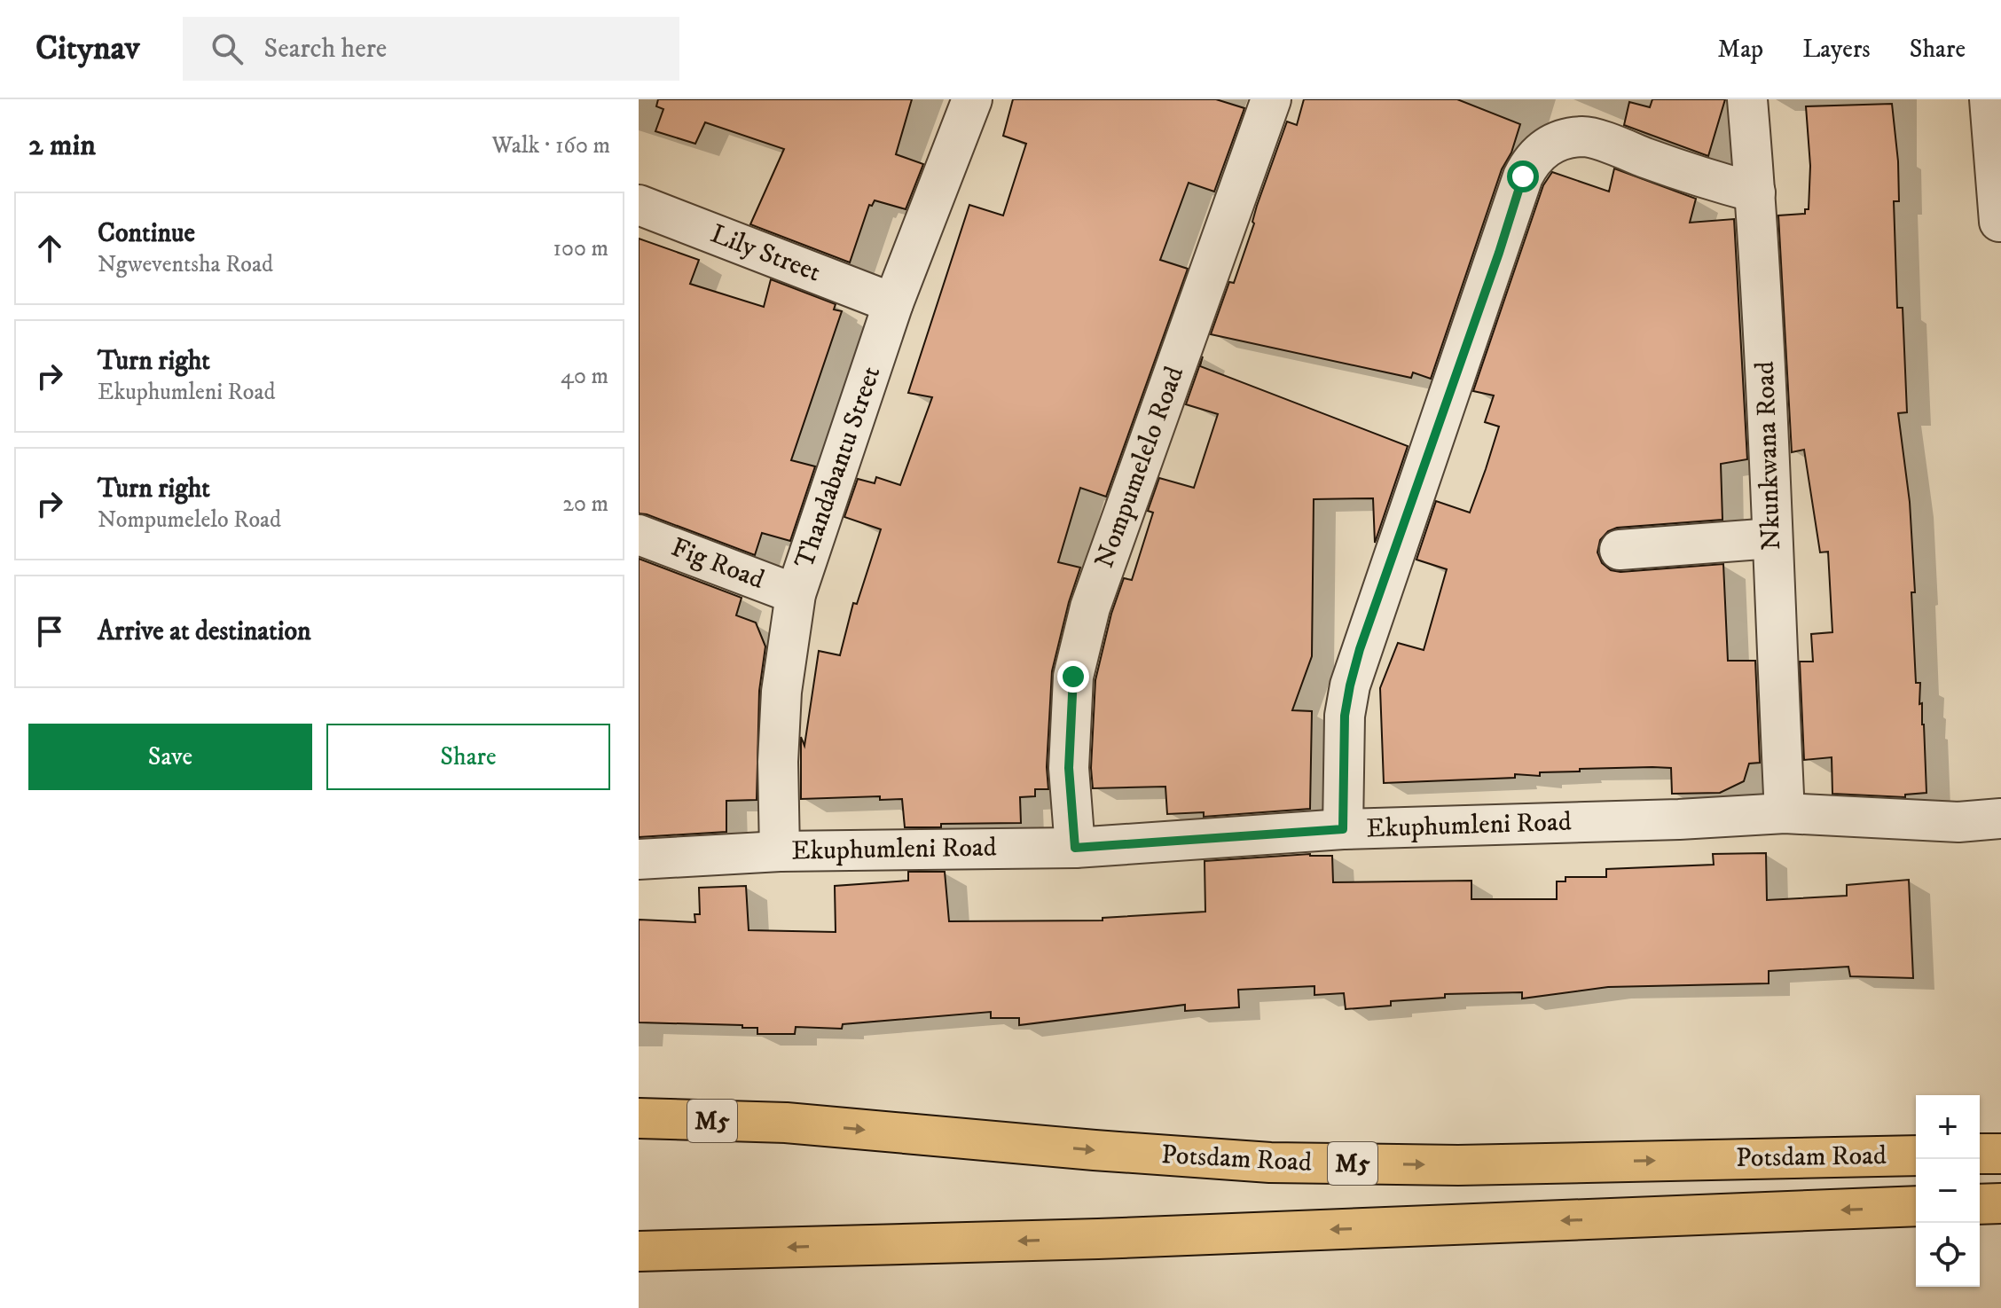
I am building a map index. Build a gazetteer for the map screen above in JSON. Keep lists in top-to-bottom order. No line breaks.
{"streets":{"main road":["M5","Potsdam Road"],"street":["Lily Street","Nkunkwana Road","Thandabantu Street","Nompumelelo Road","Fig Road","Ekuphumleni Road"]},"crossings":[["Lily Street","Thandabantu Street"],["Nkunkwana Road","Ekuphumleni Road"],["Thandabantu Street","Fig Road"],["Thandabantu Street","Ekuphumleni Road"],["Nompumelelo Road","Ekuphumleni Road"]],"page":{"header":"Citynav","search":"Search here","nav":["Map","Layers","Share"],"heading":["2 min","Walk · 160 m"],"list":[["Continue","Ngweventsha Road","100 m"],["Turn right","Ekuphumleni Road","40 m"],["Turn right","Nompumelelo Road","20 m"],"Arrive at destination"],"buttons":["Save","Share"],"map_buttons":["+","−"]}}
